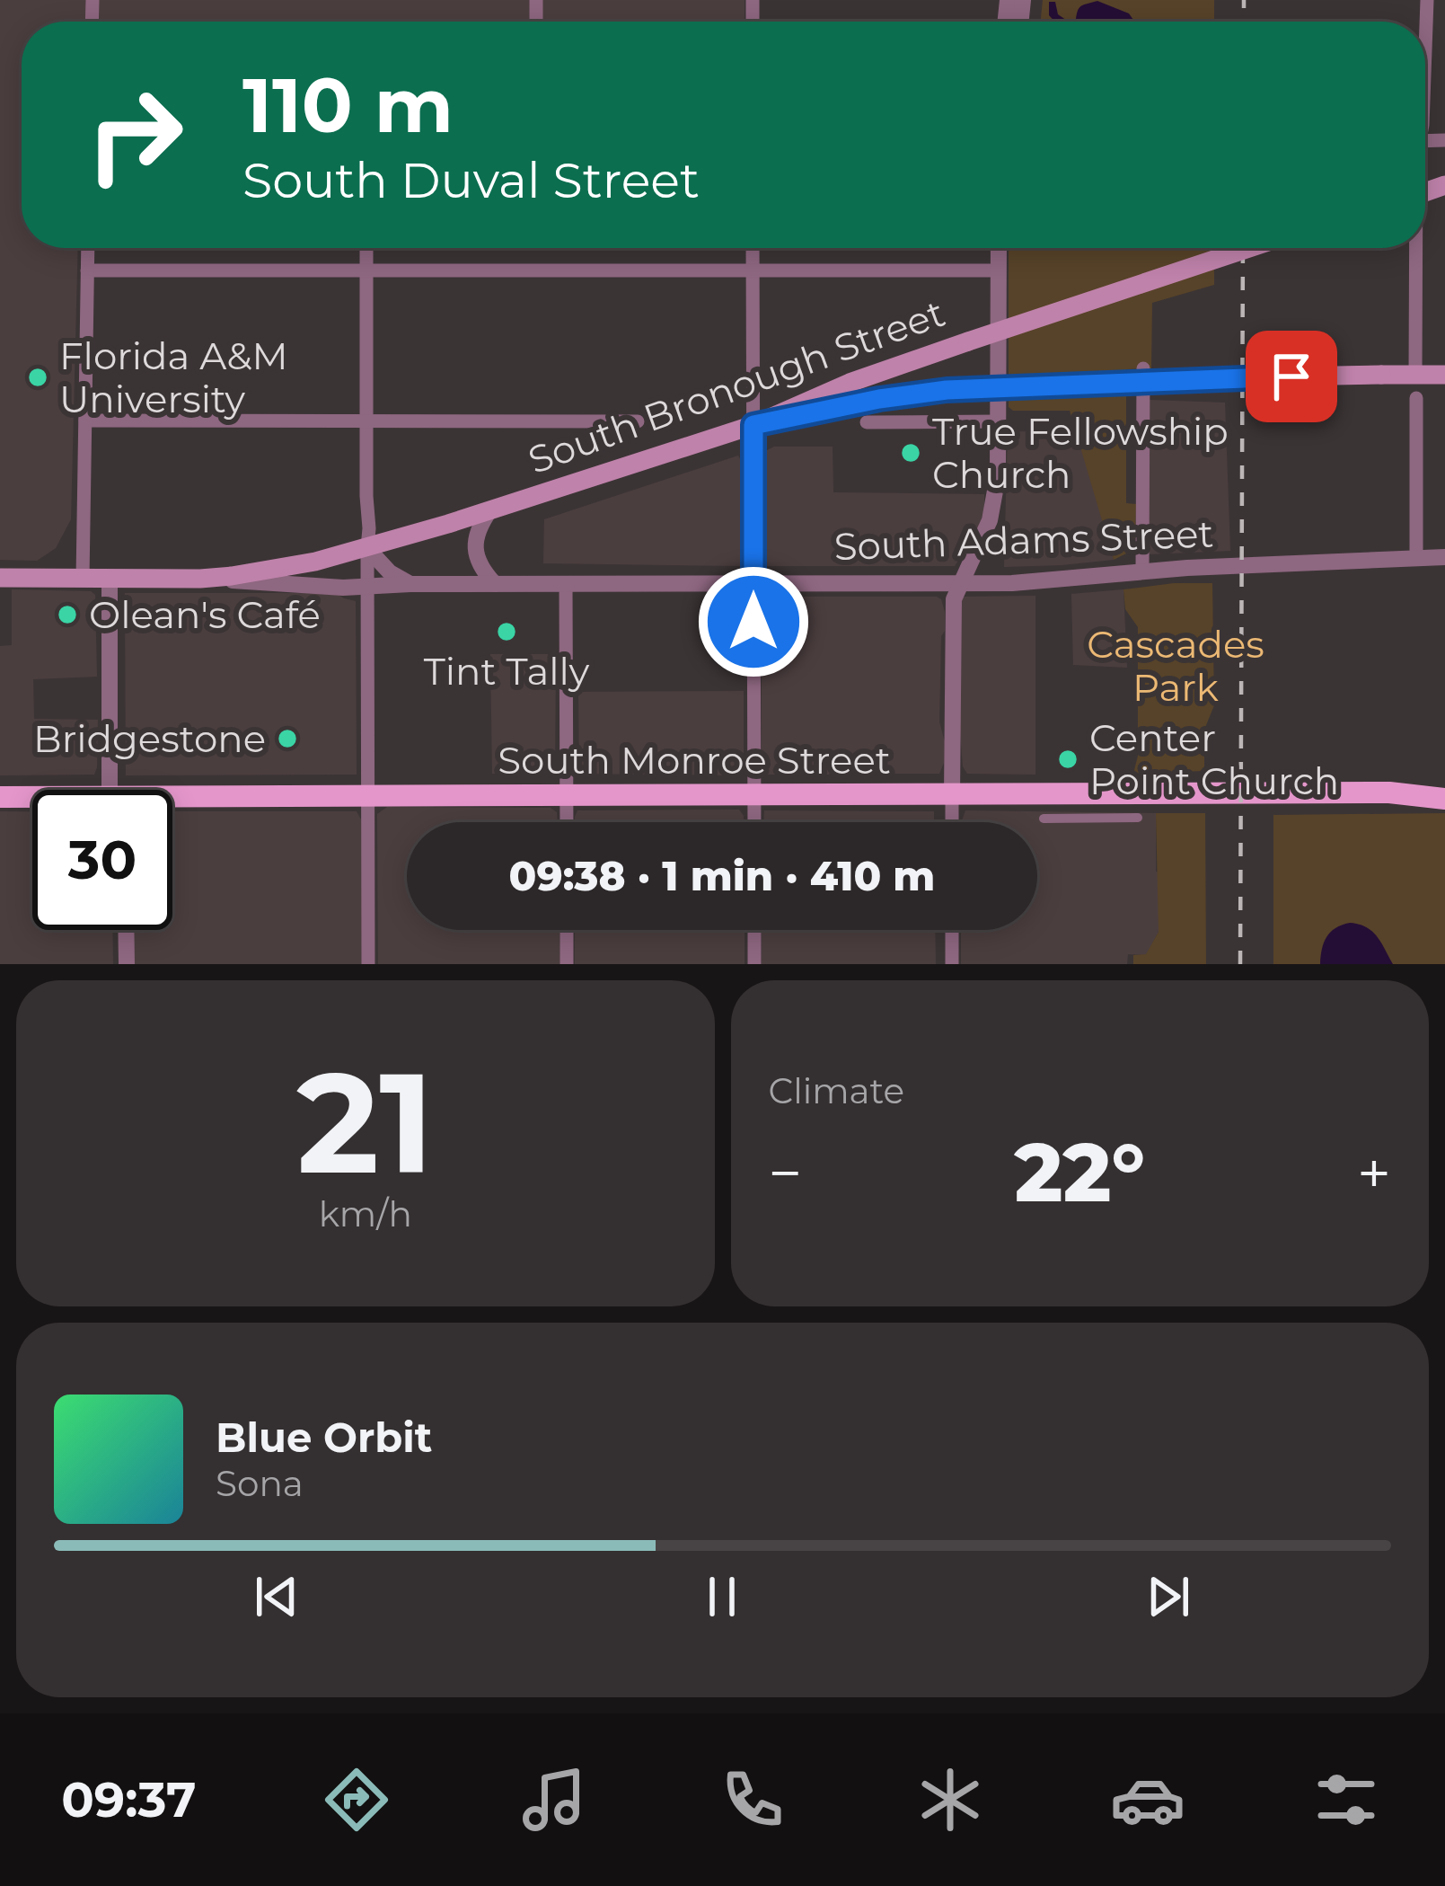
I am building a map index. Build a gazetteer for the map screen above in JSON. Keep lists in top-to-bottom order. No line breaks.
{"streets":{"main road":["South Bronough Street","South Adams Street","South Monroe Street"]},"crossings":[["South Bronough Street","South Adams Street"]],"parks":["Cascades Park"],"places":["Florida A&M University","True Fellowship Church","Olean's Café","Tint Tally","Bridgestone","Center Point Church"],"page":{"turn":["110 m","South Duval Street"],"limit":"30","trip":"09:38 · 1 min · 410 m","tile":[["21","km/h"],"Climate"],"heat":["−","22°","+"],"song":["Blue Orbit","Sona"],"tabs":"09:37"}}
